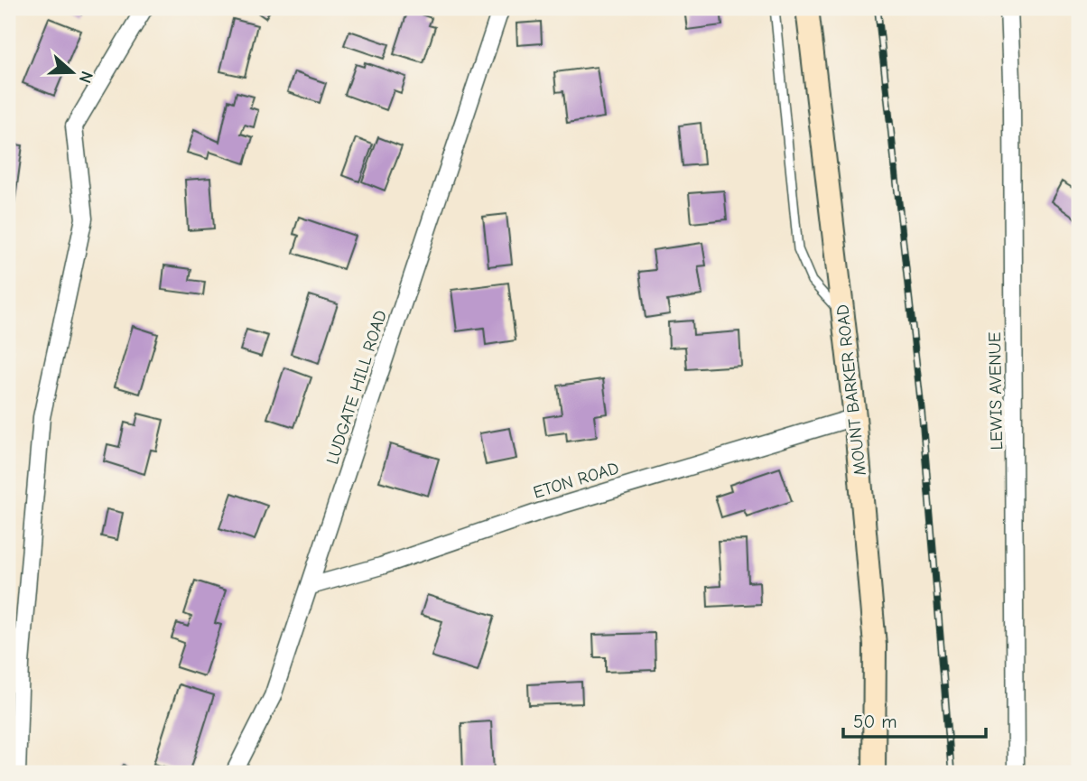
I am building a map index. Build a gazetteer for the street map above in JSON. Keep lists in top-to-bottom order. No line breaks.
{"streets":{"main road":["MOUNT BARKER ROAD"],"street":["LUDGATE HILL ROAD","LEWIS AVENUE","ETON ROAD"]},"crossings":[["LUDGATE HILL ROAD","ETON ROAD"],["MOUNT BARKER ROAD","ETON ROAD"]],"scale_bar":"50 m","north":"right"}
